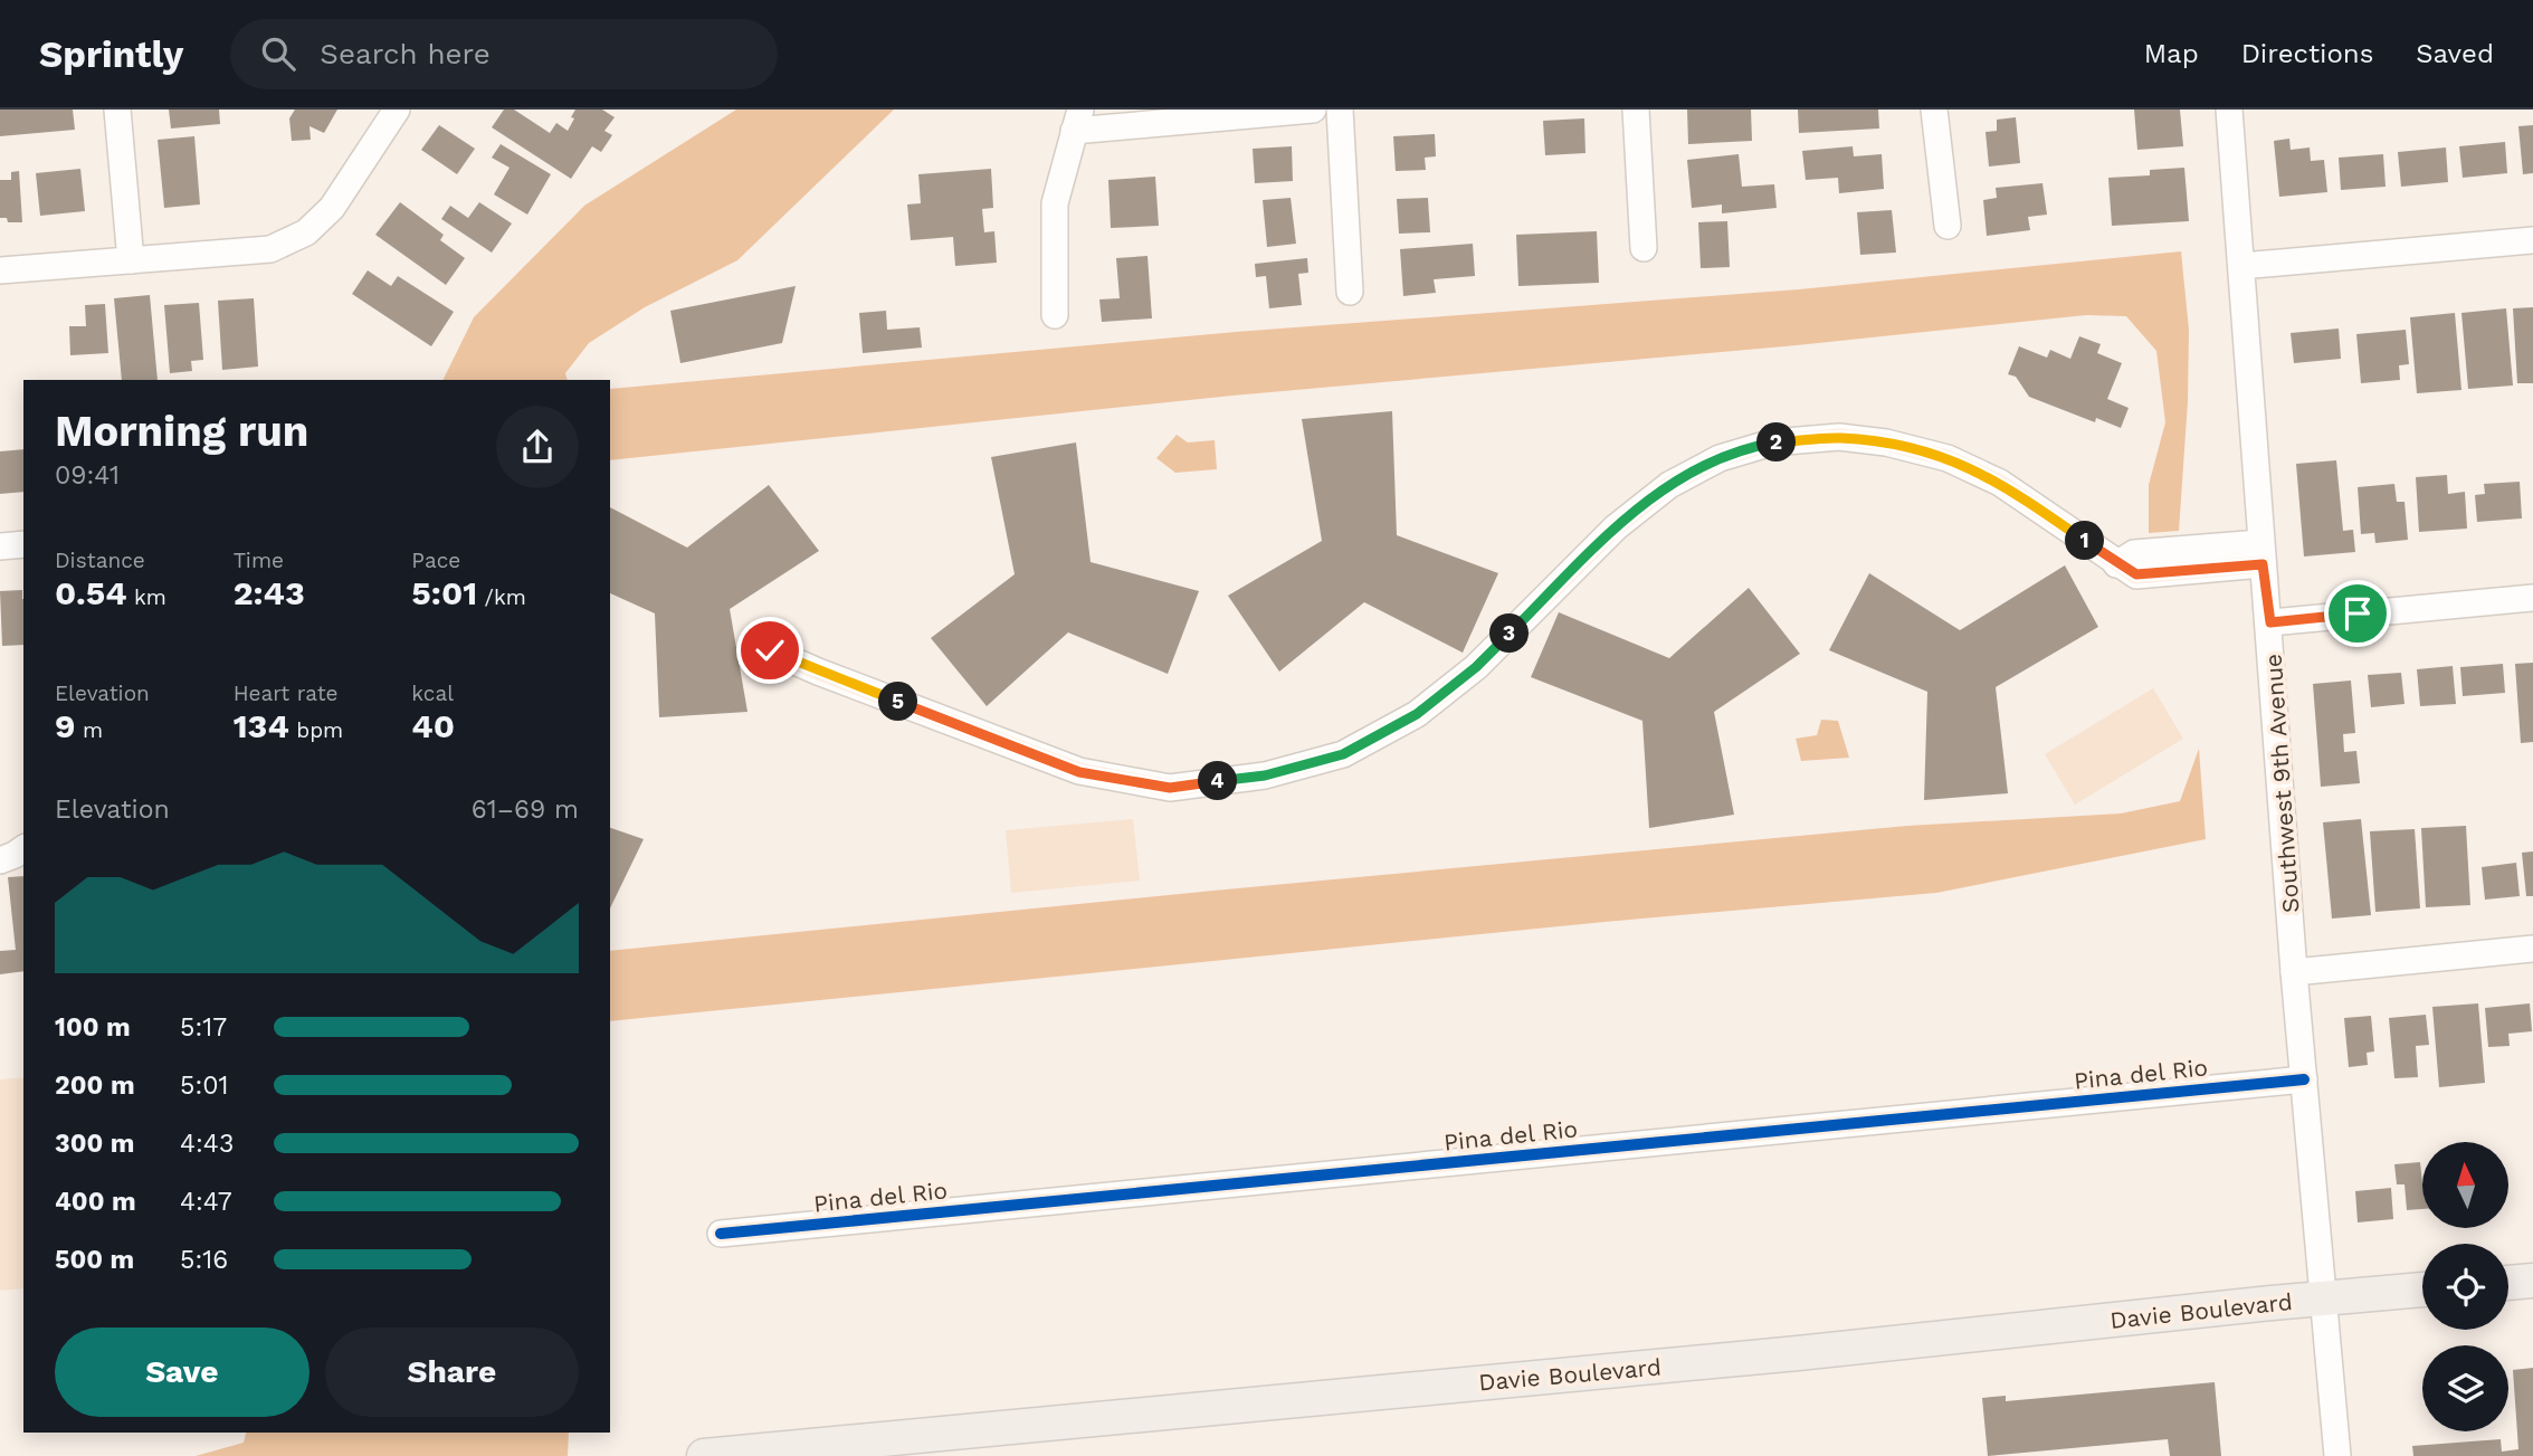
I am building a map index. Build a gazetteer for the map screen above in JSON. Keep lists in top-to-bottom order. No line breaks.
{"streets":{"main road":["Davie Boulevard"],"street":["Southwest 9th Avenue","Pina del Rio"]},"crossings":[["Southwest 9th Avenue","Pina del Rio"],["Southwest 9th Avenue","Davie Boulevard"]],"north":"top","page":{"header":"Sprintly","search":"Search here","nav":["Map","Directions","Saved"],"heading":["Morning run","09:41"],"pins":["2","1","3","5","4"],"stats":[["Distance","0.54 km"],["Time","2:43"],["Pace","5:01 /km"],["Elevation","9 m"],["Heart rate","134 bpm"],["kcal","40"]],"chart":["Elevation","61–69 m"],"list":[{"name":"100 m","note":"5:17"},{"name":"200 m","note":"5:01"},{"name":"300 m","note":"4:43"},{"name":"400 m","note":"4:47"},{"name":"500 m","note":"5:16"}],"buttons":["Save","Share"]}}
